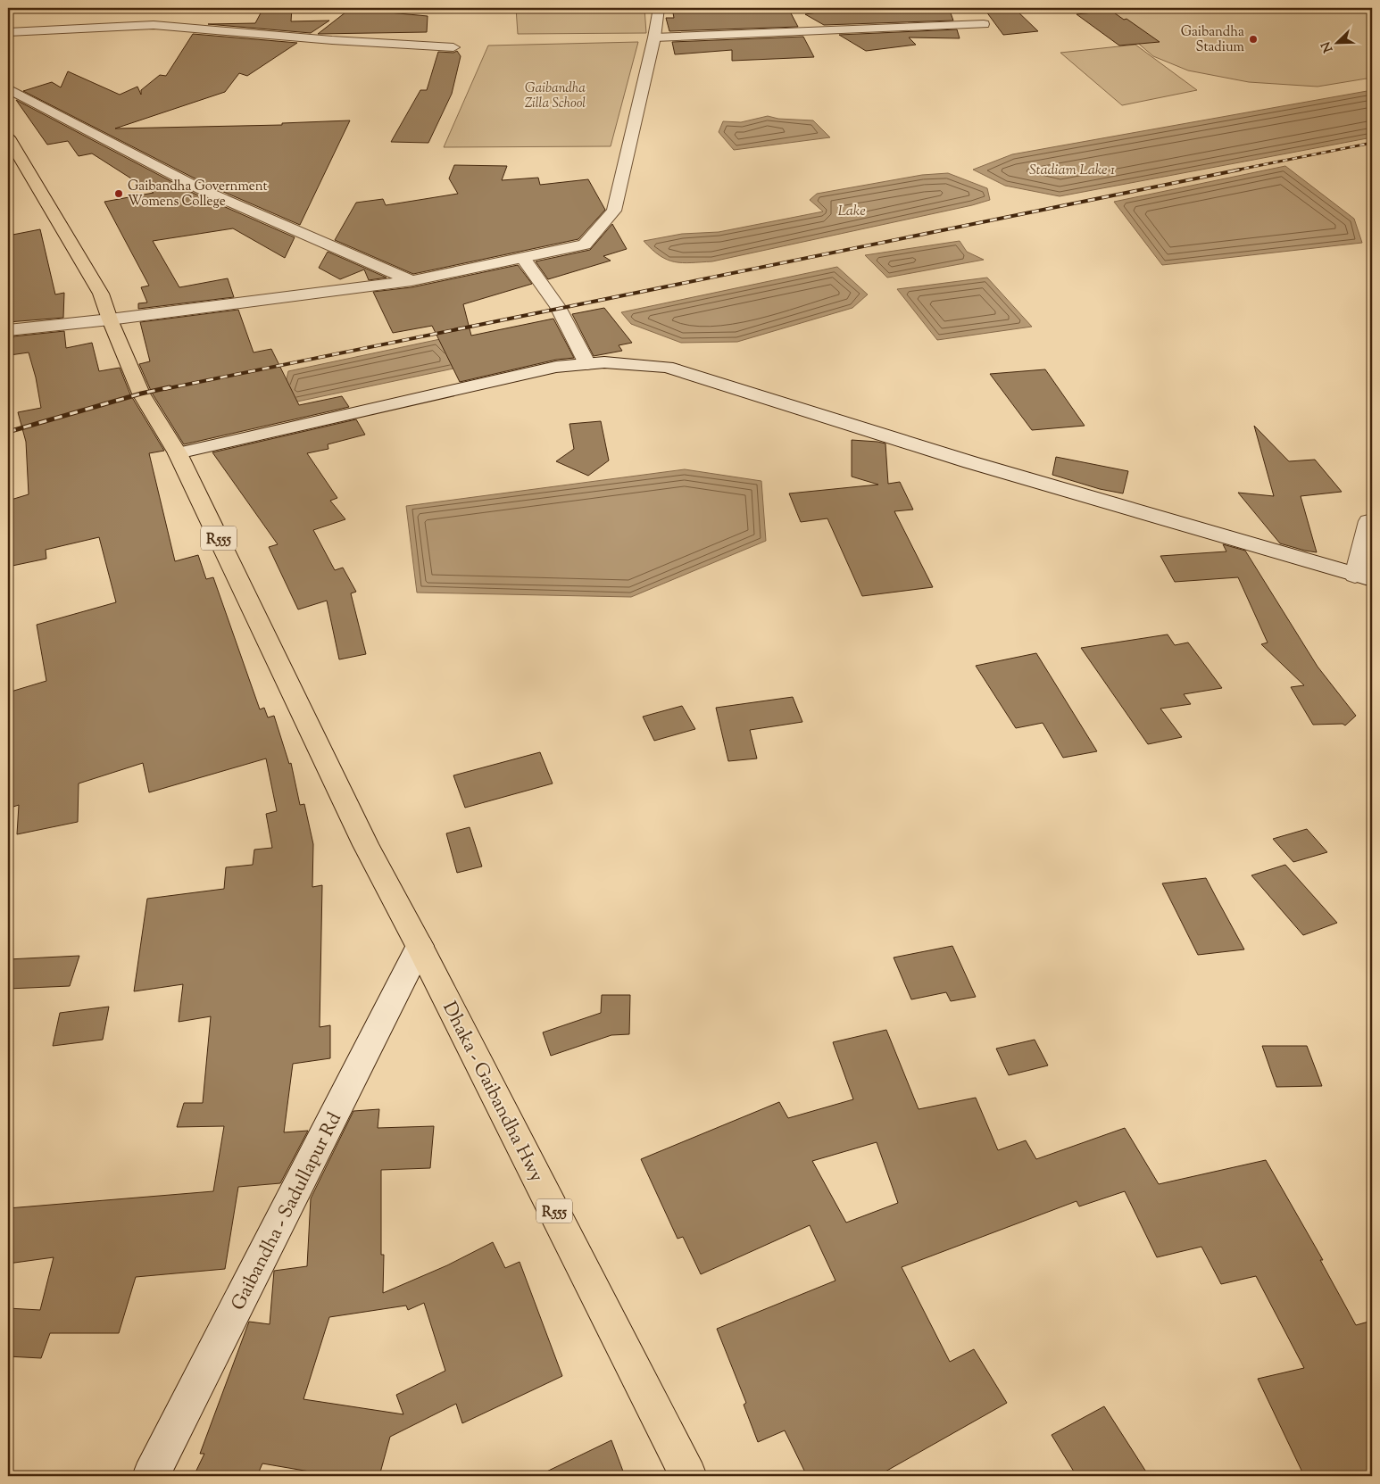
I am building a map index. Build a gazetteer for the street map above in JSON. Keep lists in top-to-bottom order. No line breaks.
{"streets":{"main road":["R555","Dhaka - Gaibandha Hwy"],"street":["Gaibandha - Sadullapur Rd"]},"crossings":[["R555","Dhaka - Gaibandha Hwy"],["R555","Gaibandha - Sadullapur Rd"],["Dhaka - Gaibandha Hwy","Gaibandha - Sadullapur Rd"]],"water":["Stadiam Lake 1","Lake"],"parks":["Gaibandha Zilla School"],"places":["Gaibandha Stadium","Gaibandha Government Womens College"],"north":"bottom left"}
